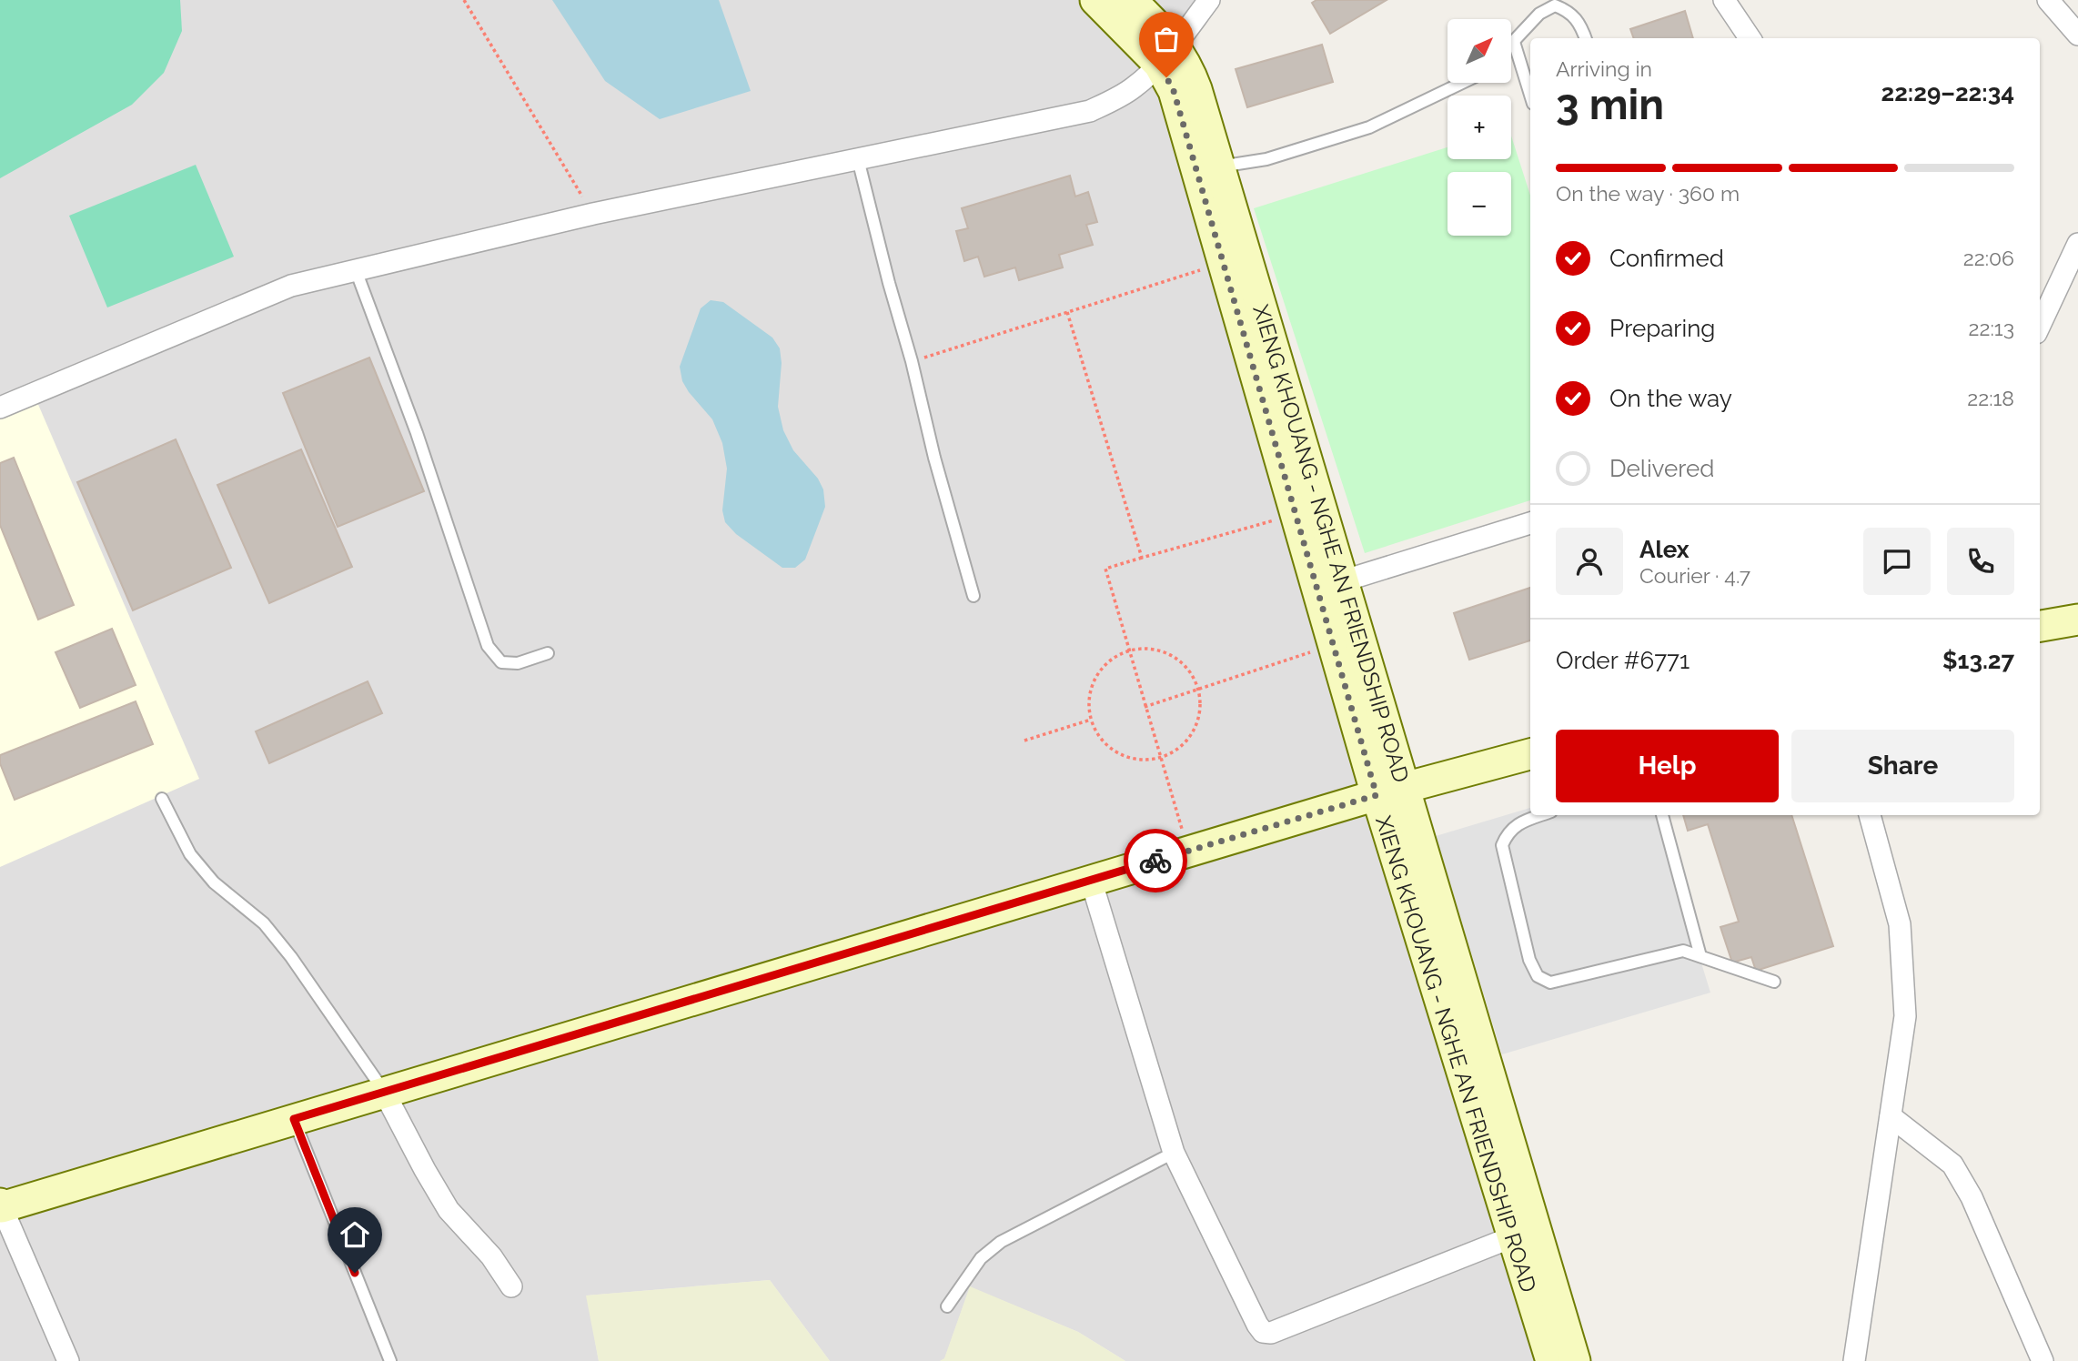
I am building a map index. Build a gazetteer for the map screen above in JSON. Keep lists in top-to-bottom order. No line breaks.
{"streets":{"street":["XIENG KHOUANG - NGHE AN FRIENDSHIP ROAD"]},"north":"top right","page":{"map_buttons":["+","−"],"heading":["3 min","Arriving in","22:29–22:34"],"panel":["Alex","Courier · 4.7","Order #6771","$13.27"],"bar":"On the way · 360 m","list":[["Confirmed","22:06"],["Preparing","22:13"],["On the way","22:18"],"Delivered"],"buttons":["Help","Share"]}}
